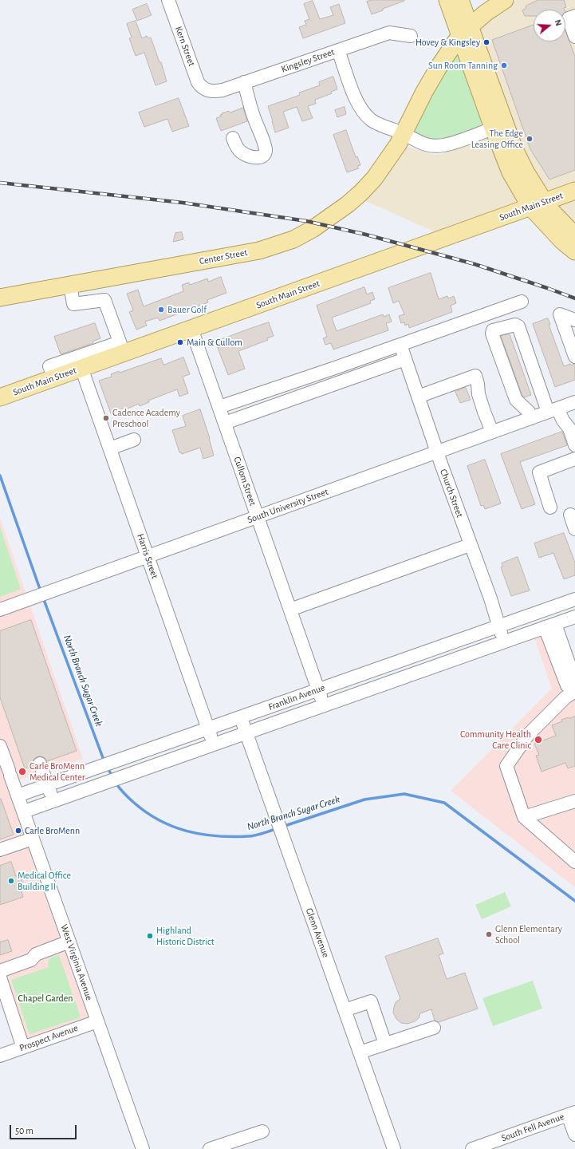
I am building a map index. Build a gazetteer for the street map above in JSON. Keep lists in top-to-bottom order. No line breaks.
{"streets":{"main road":["South Main Street","Center Street"],"street":["Kern Street","Kingsley Street","Cullom Street","Church Street","South University Street","Harris Street","Franklin Avenue","Glenn Avenue","West Virginia Avenue","Prospect Avenue","South Fell Avenue"]},"crossings":[["Kern Street","Kingsley Street"],["South Main Street","Cullom Street"],["South Main Street","Harris Street"],["Cullom Street","South University Street"],["Cullom Street","Franklin Avenue"],["Church Street","South University Street"],["Church Street","Franklin Avenue"],["South University Street","Harris Street"],["Harris Street","Franklin Avenue"],["Franklin Avenue","Glenn Avenue"],["Franklin Avenue","West Virginia Avenue"],["West Virginia Avenue","Prospect Avenue"]],"water":["North Branch Sugar Creek"],"parks":["Chapel Garden"],"places":["Hovey & Kingsley","Sun Room Tanning","The Edge Leasing Office","Bauer Golf","Main & Cullom","Cadence Academy Preschool","Community Health Care Clinic","Carle BroMenn Medical Center","Carle BroMenn","Medical Office Building II","Glenn Elementary School","Highland Historic District"],"scale_bar":"50 m","north":"right"}
